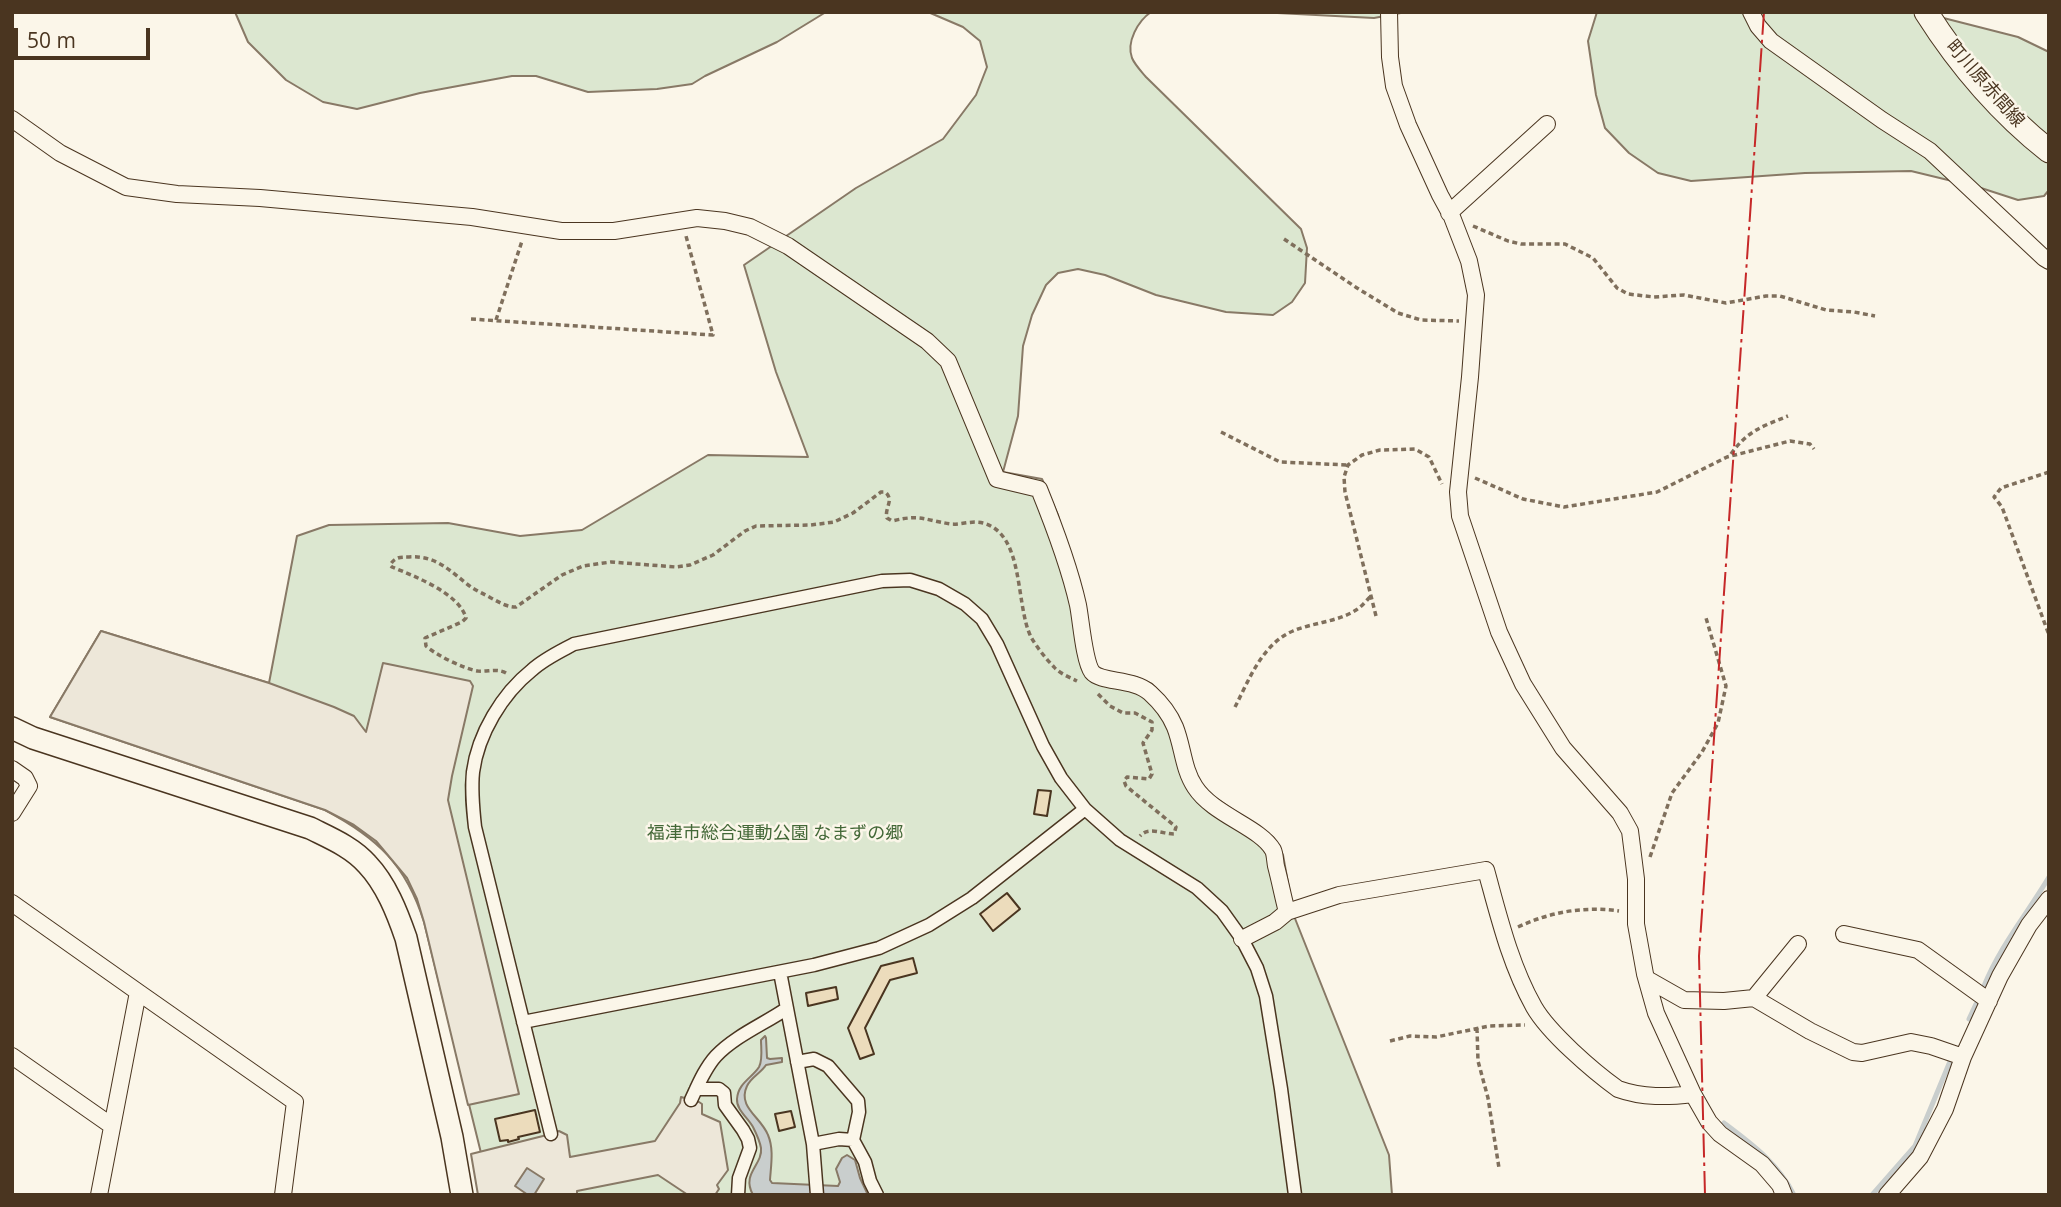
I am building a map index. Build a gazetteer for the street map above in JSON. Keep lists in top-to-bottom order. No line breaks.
{"streets":{"main road":["町川原赤間線"]},"parks":["福津市総合運動公園 なまずの郷"],"scale_bar":"50 m"}
